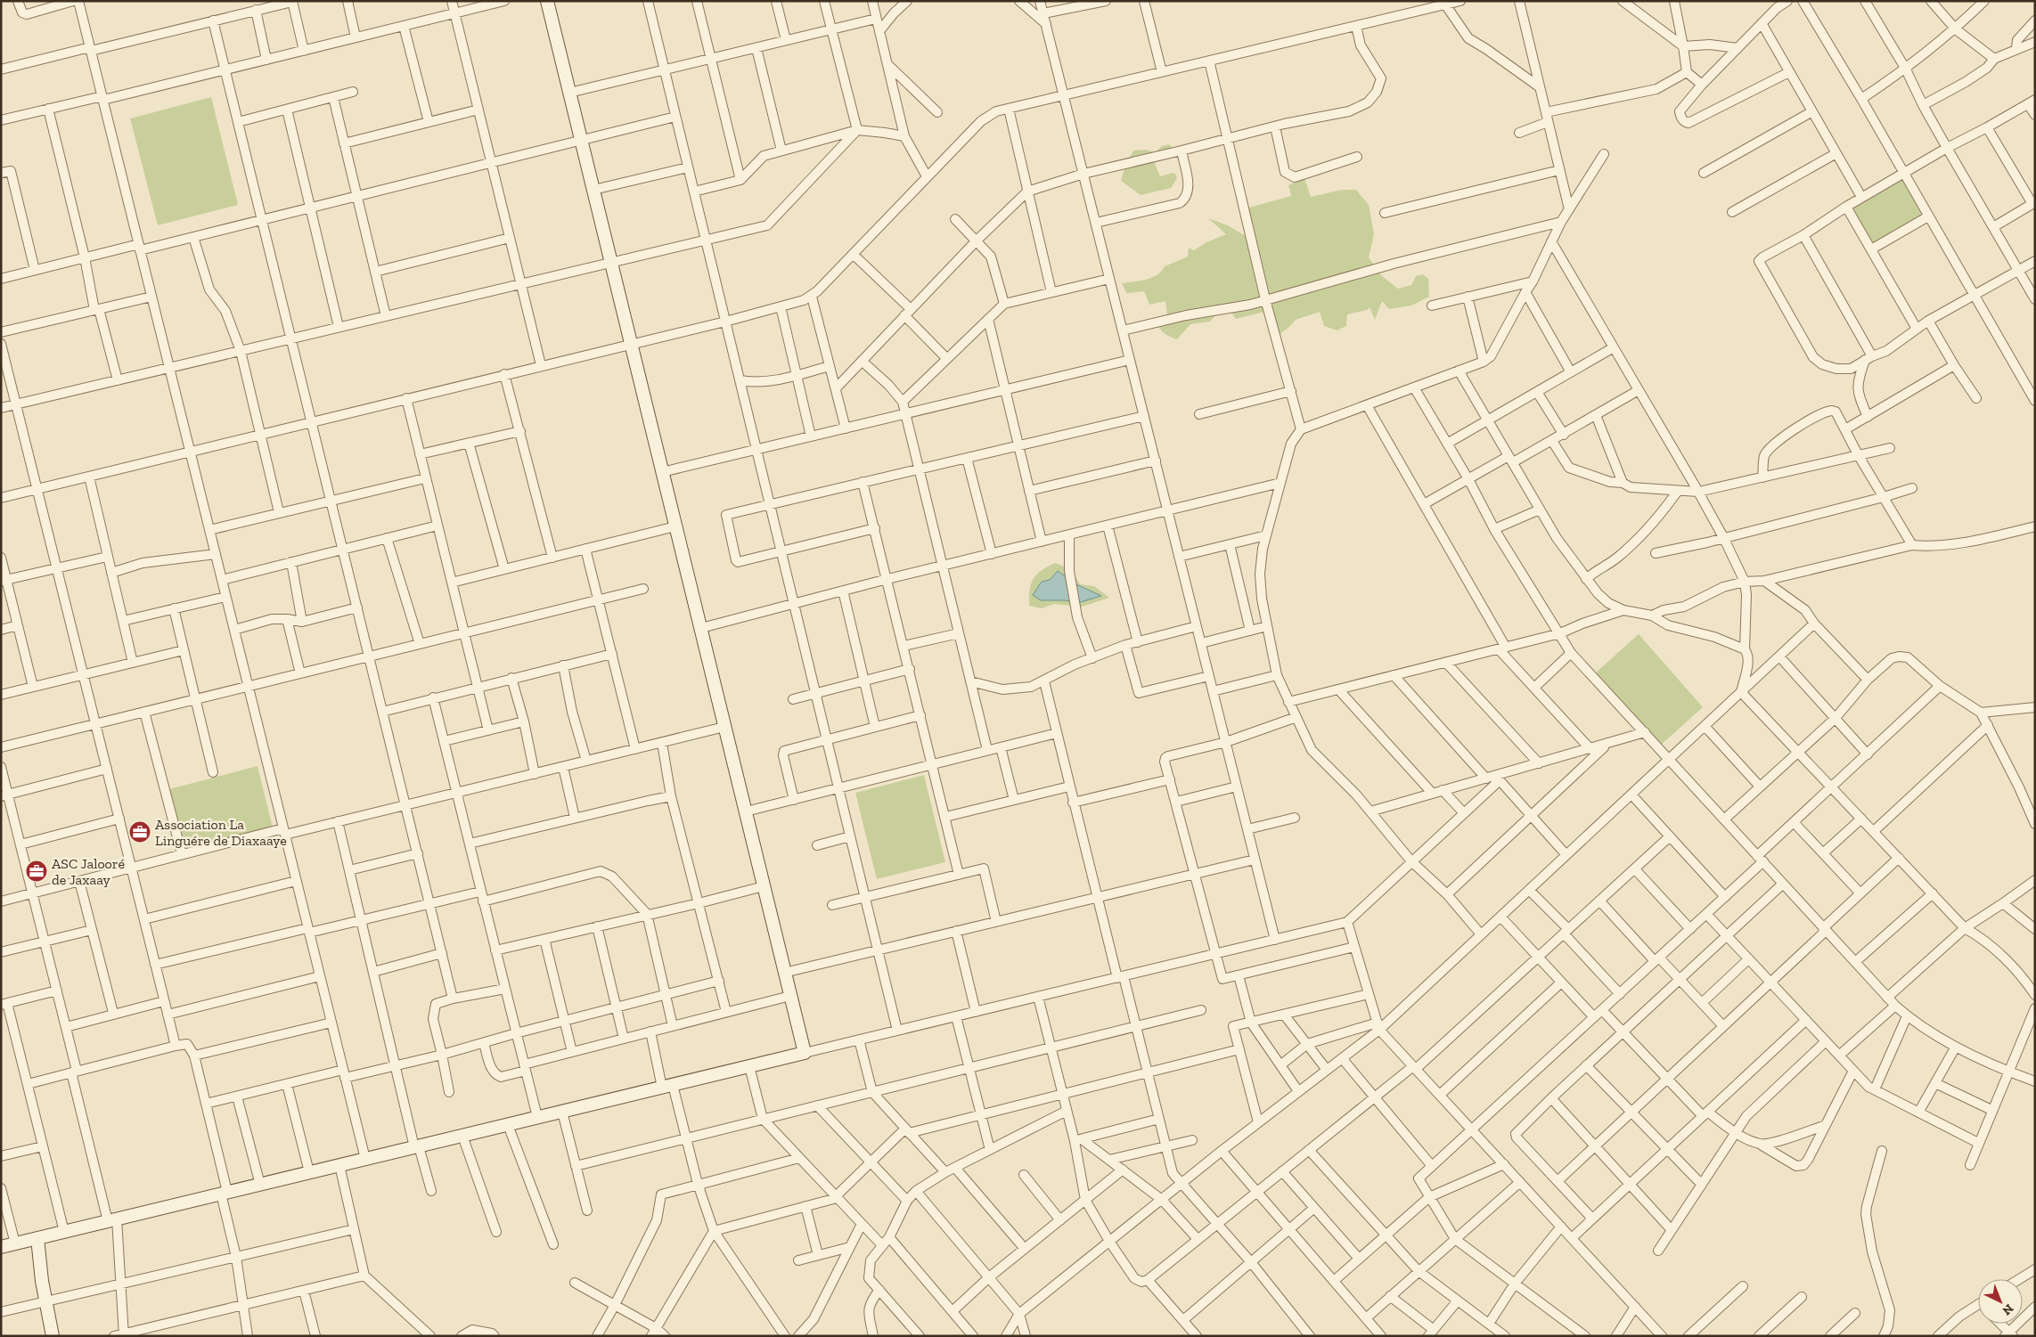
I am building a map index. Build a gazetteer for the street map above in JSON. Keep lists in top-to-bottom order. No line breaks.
{"places":{"office":["Association La Linguére de Diaxaaye","ASC Jalooré de Jaxaay"]},"north":"bottom right"}
